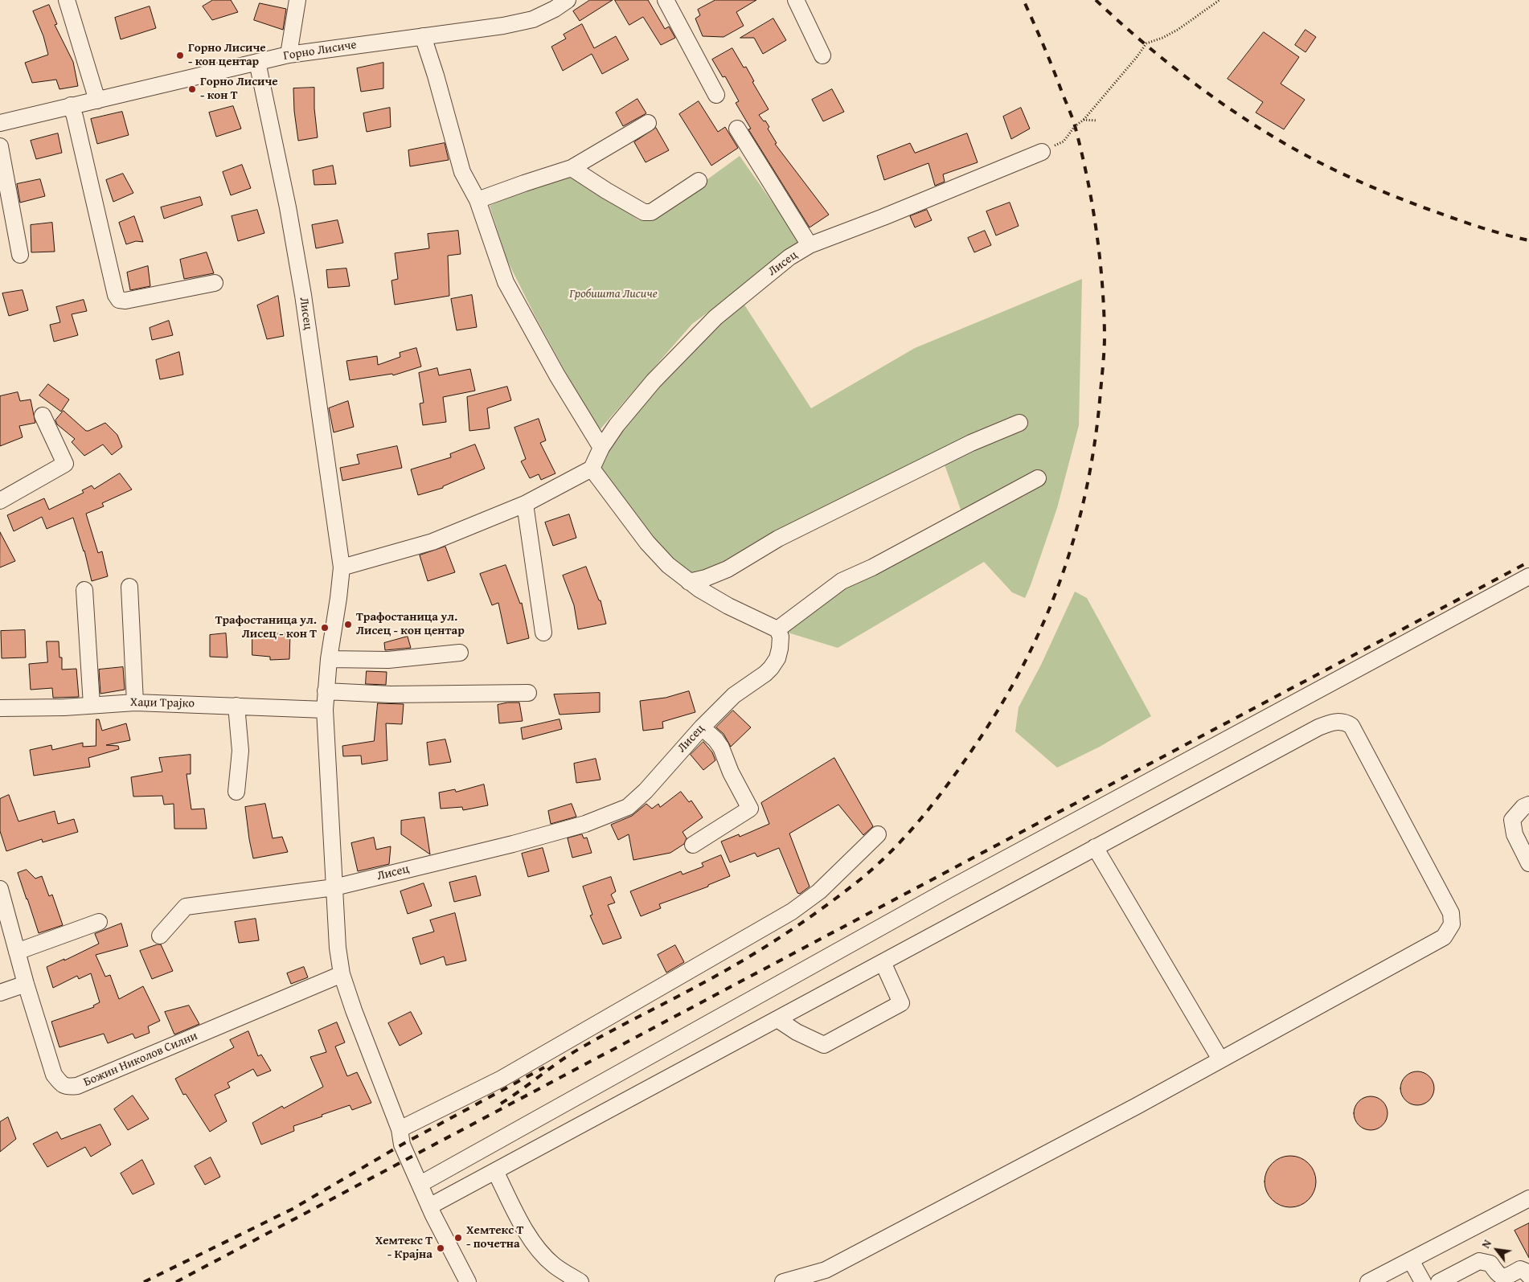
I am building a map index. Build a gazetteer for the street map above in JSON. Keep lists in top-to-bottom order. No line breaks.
{"streets":{"street":["Горно Лисиче","Лисец","Хаџи Трајко","Божин Николов Силни"]},"crossings":[["Горно Лисиче","Лисец"],["Лисец","Хаџи Трајко"],["Лисец","Божин Николов Силни"]],"parks":["Гробишта Лисиче"],"places":["Горно Лисиче - кон центар","Горно Лисиче - кон Т","Трафостаница ул. Лисец - кон центар","Трафостаница ул. Лисец - кон Т","Хемтекс Т - почетна","Хемтекс Т - Крајна"],"north":"top left"}
